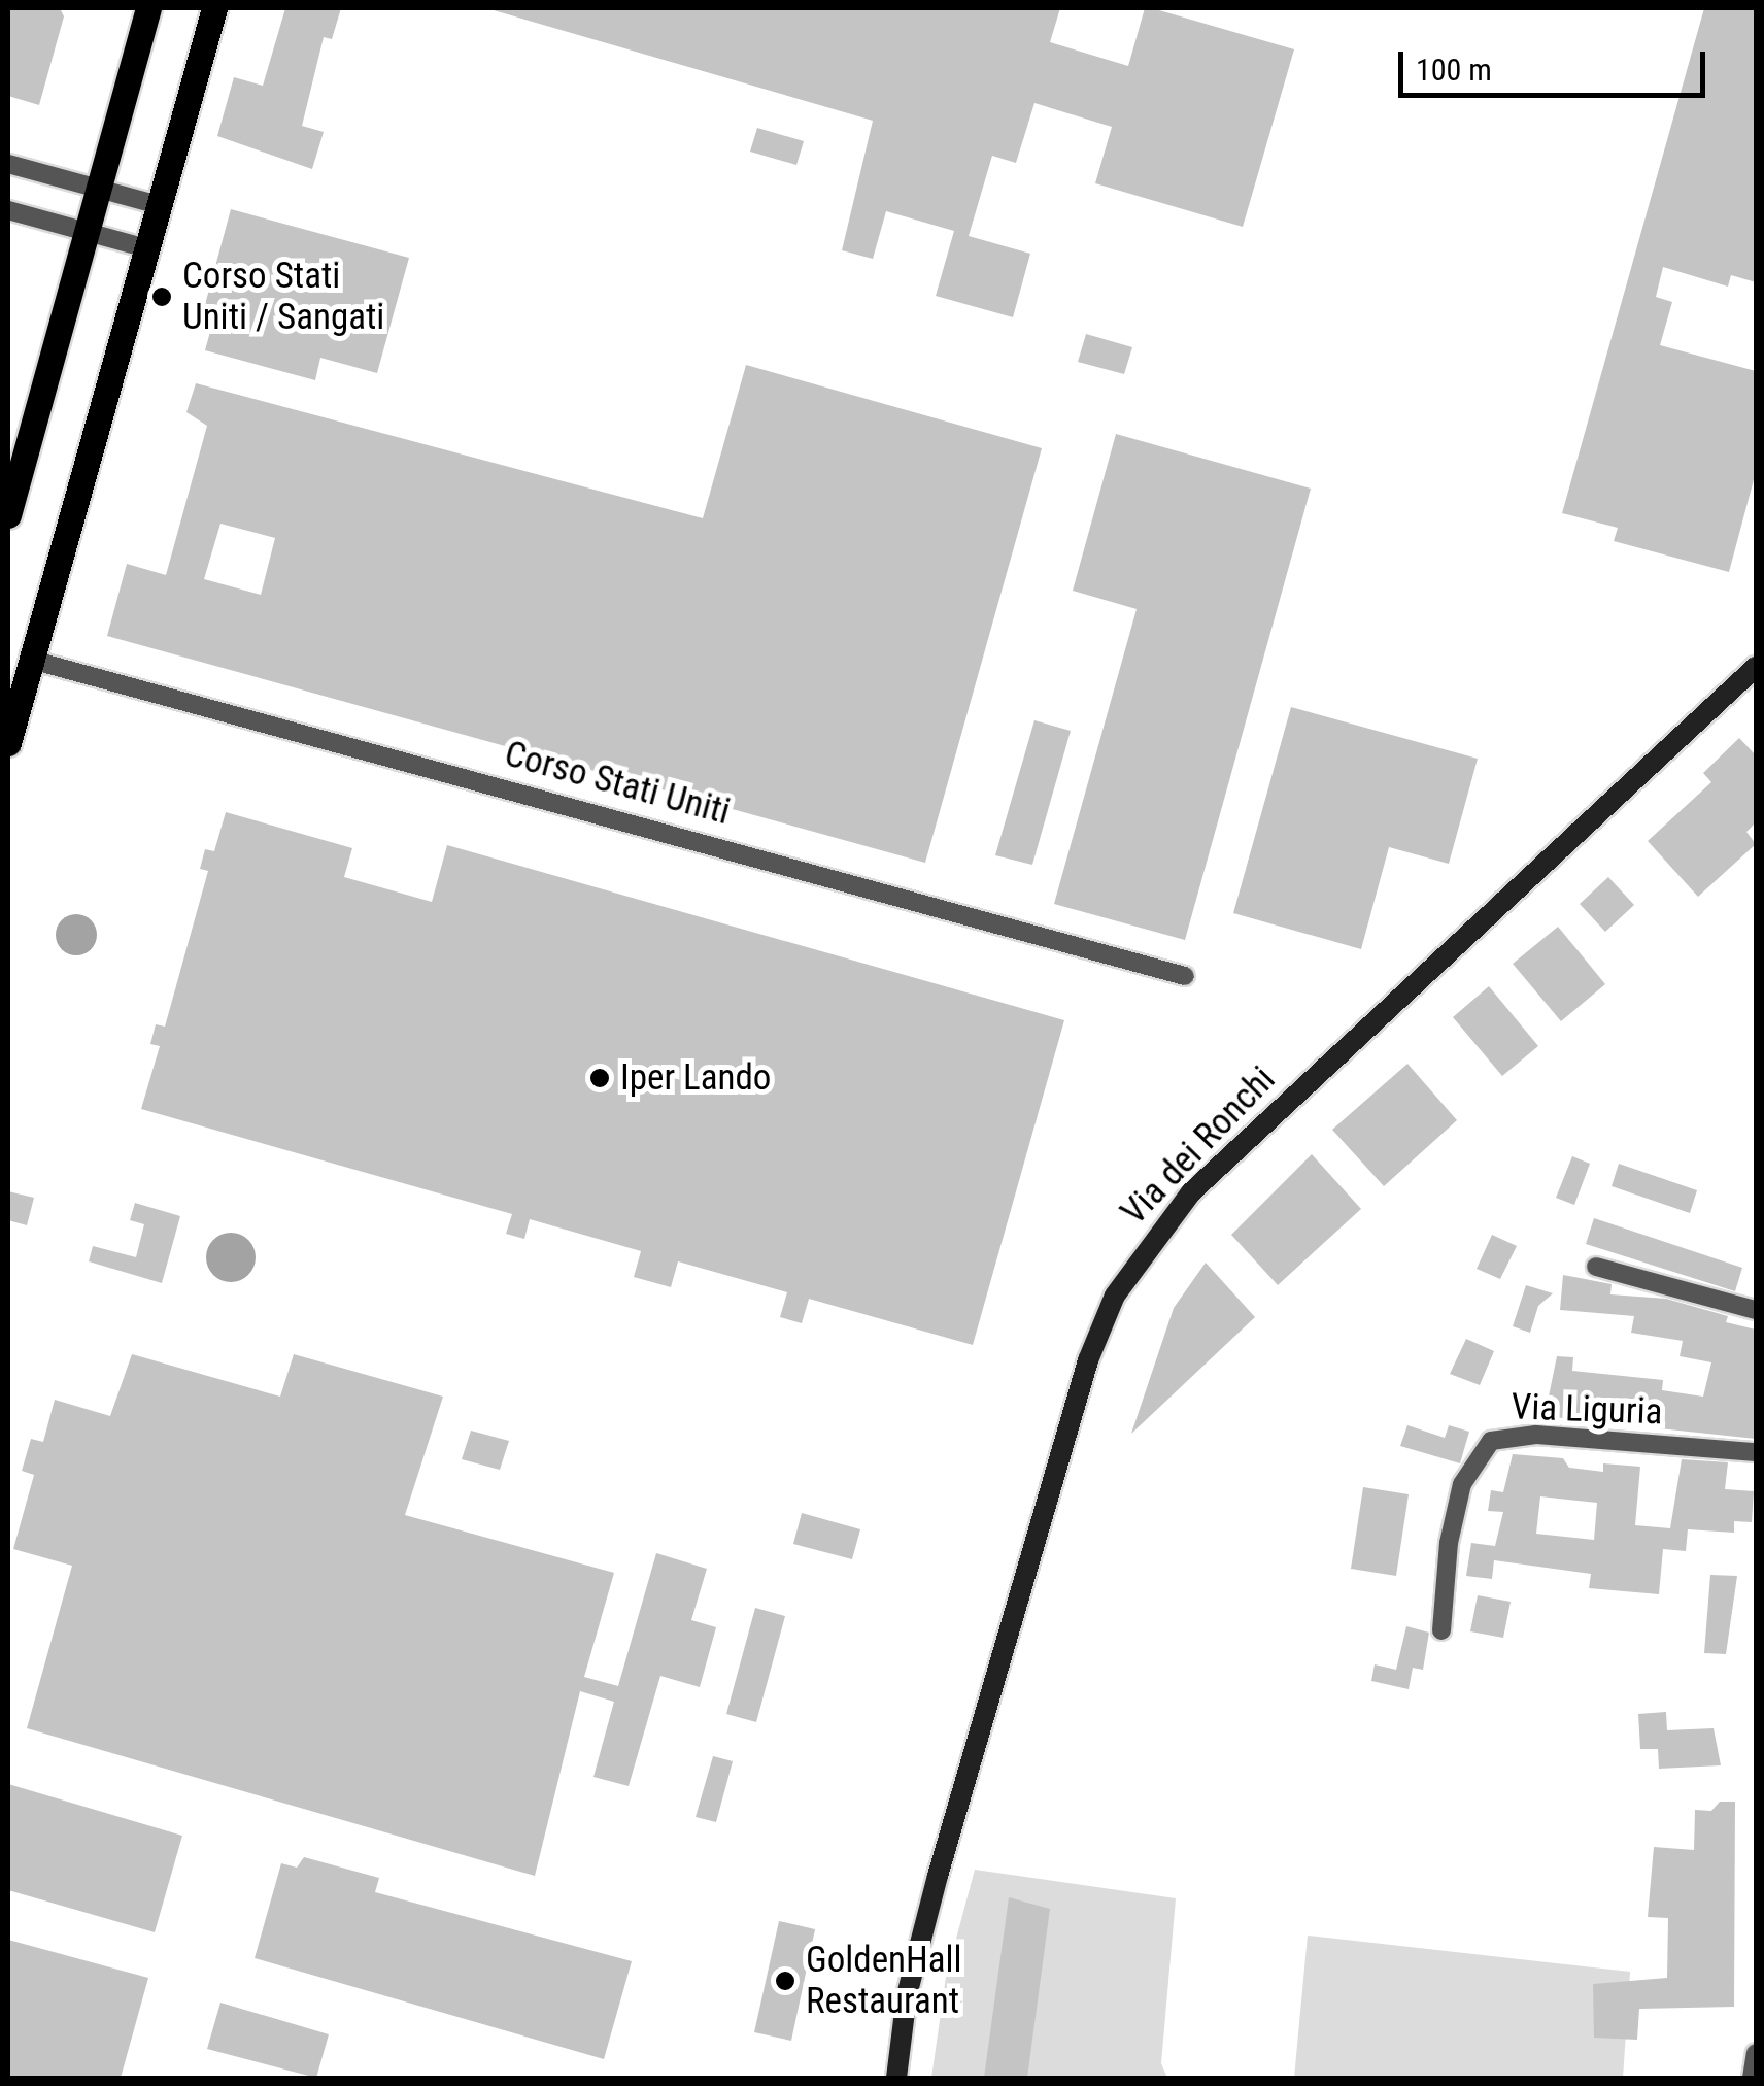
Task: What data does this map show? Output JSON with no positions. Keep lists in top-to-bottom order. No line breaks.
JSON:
{"streets":{"street":["Corso Stati Uniti","Via dei Ronchi","Via Liguria"]},"places":["Corso Stati Uniti / Sangati","Iper Lando","GoldenHall Restaurant"],"scale_bar":"100 m"}
